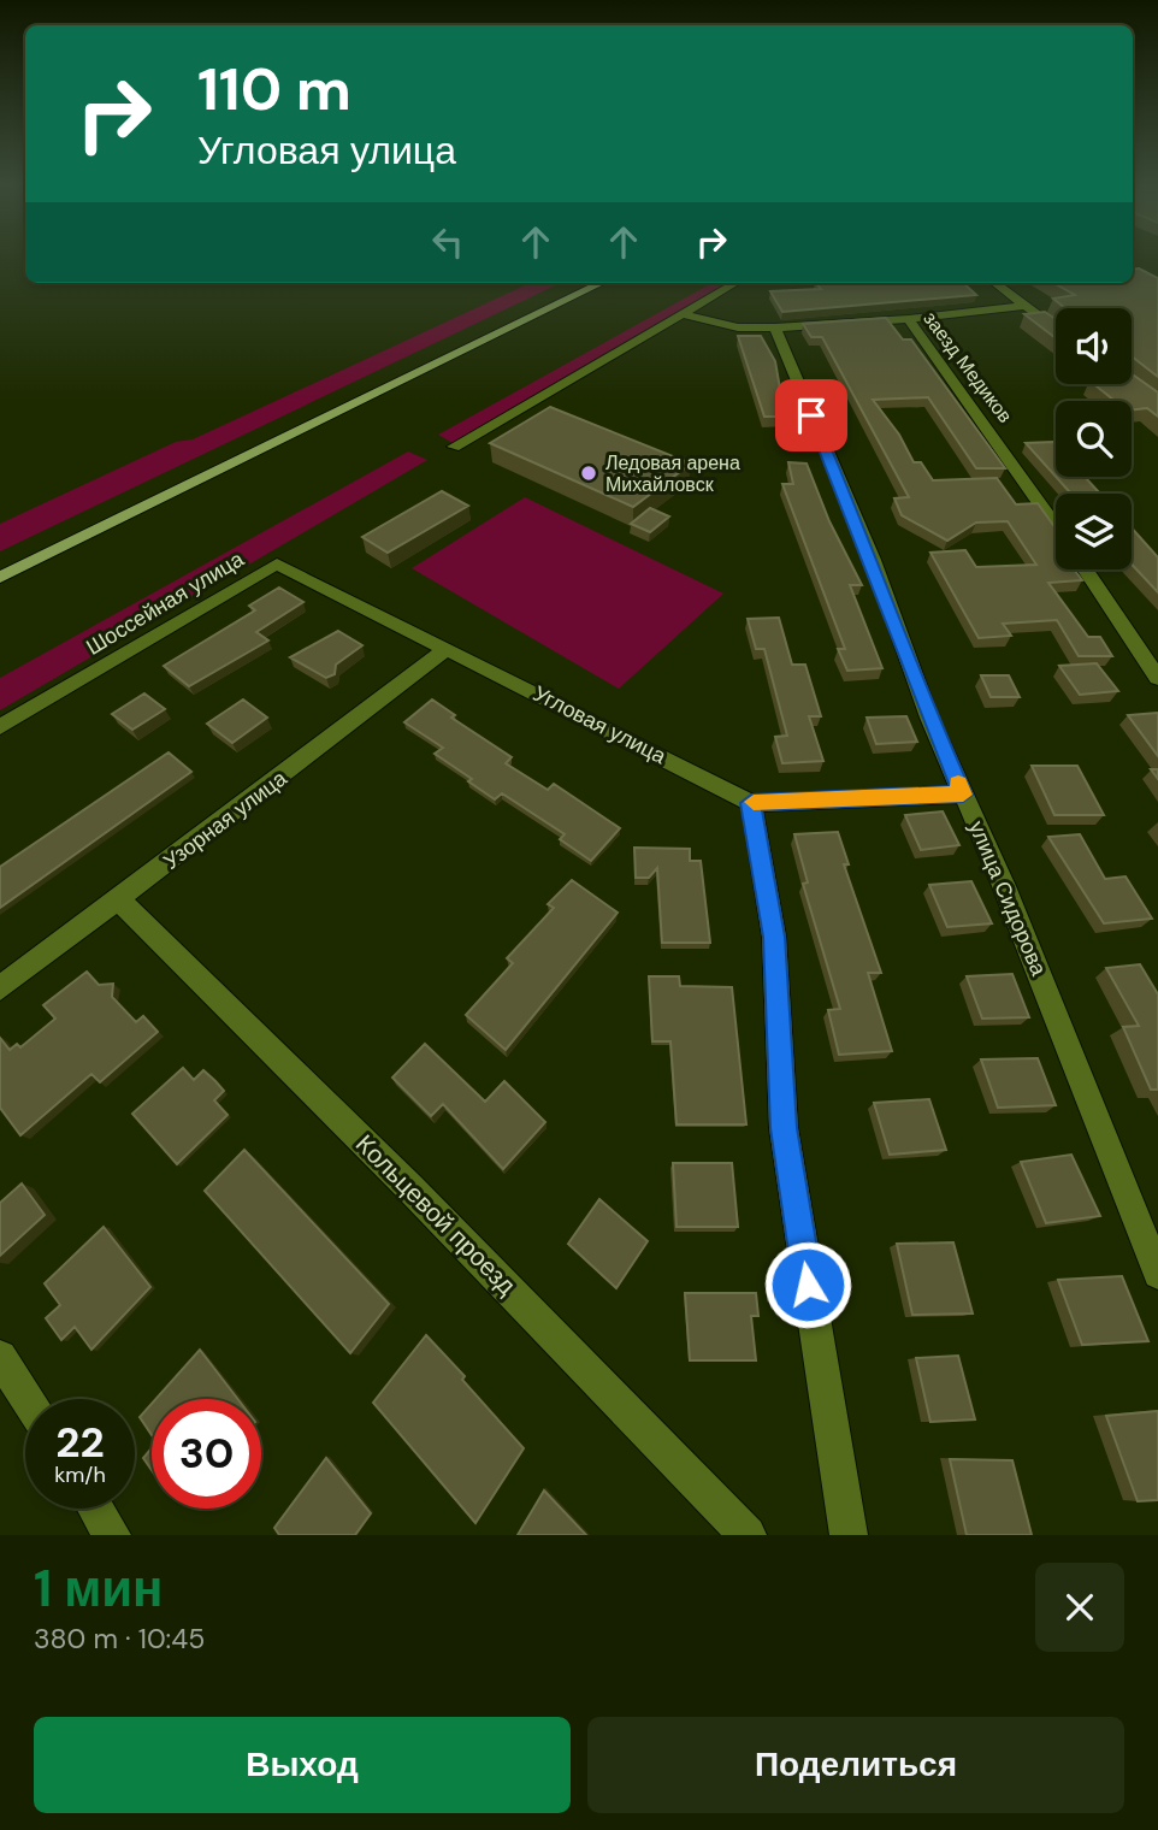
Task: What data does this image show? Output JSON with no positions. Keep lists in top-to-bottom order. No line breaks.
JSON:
{"streets":{"street":["заезд Медиков","Шоссейная улица","Угловая улица","Узорная улица","улица Сидорова","Кольцевой проезд"]},"crossings":[["заезд Медиков","улица Сидорова"],["Шоссейная улица","Угловая улица"],["Шоссейная улица","Узорная улица"],["Угловая улица","Узорная улица"],["Угловая улица","улица Сидорова"],["Узорная улица","Кольцевой проезд"]],"places":["Ледовая арена Михайловск"],"page":{"turn":["110 m","Угловая улица"],"speed":"22 km/h","limit":"30","heading":["1 мин","380 m · 10:45"],"buttons":["Выход","Поделиться"]}}
